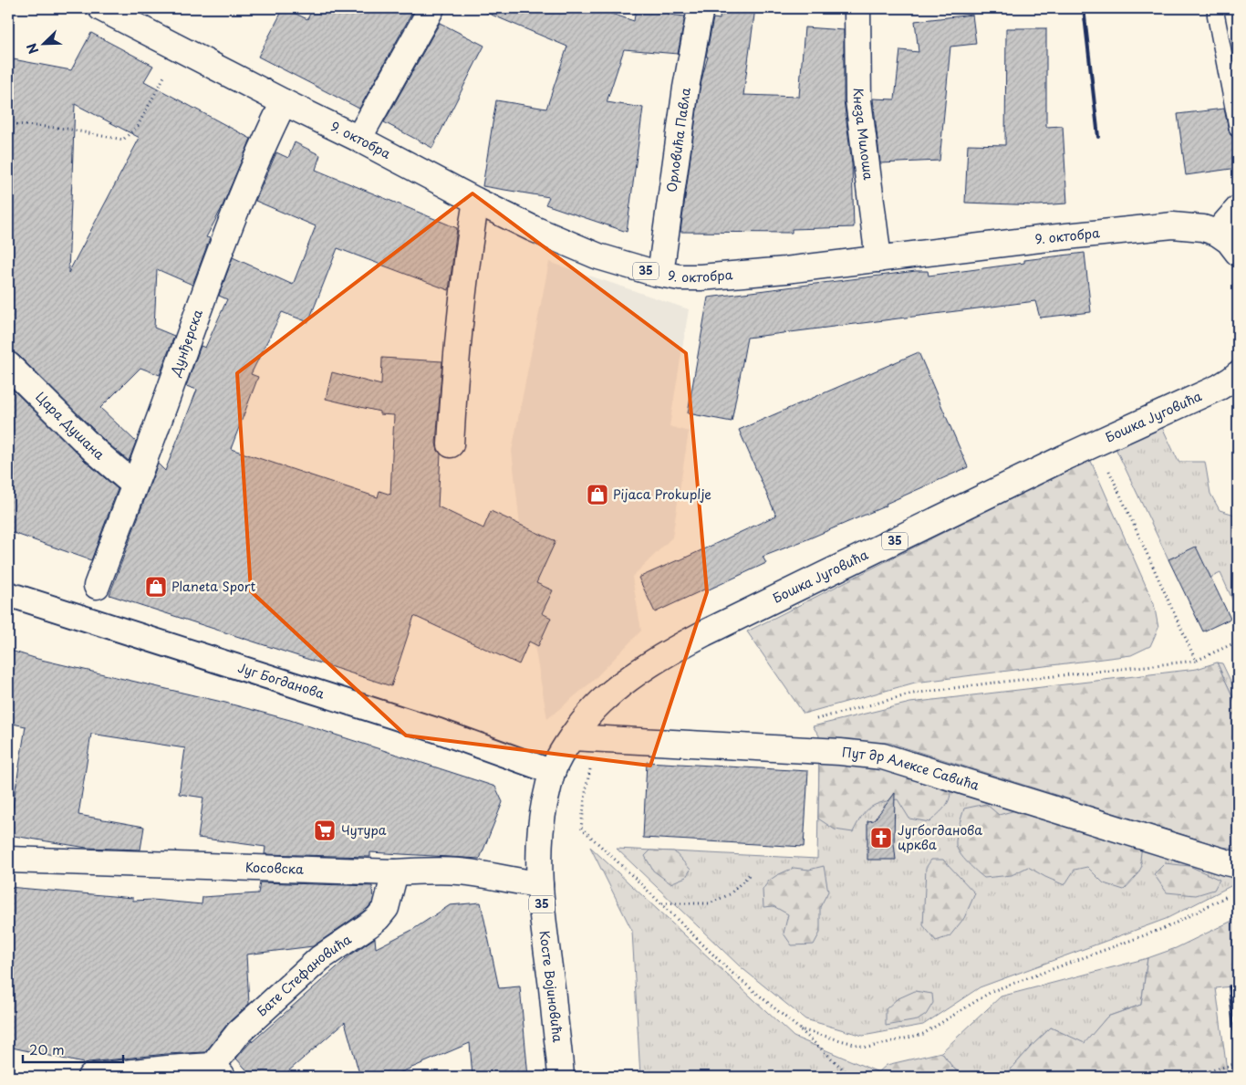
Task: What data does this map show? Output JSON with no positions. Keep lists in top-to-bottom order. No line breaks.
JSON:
{"streets":{"street":["Кнеза Милоша","9. октобра","Орловића Павла","35","Дунђерска","Бошка Југовића","Цара Душана","Југ Богданова","Пут др Алексе Савића","Косовска","Бате Стефановића","Косте Војиновића"]},"crossings":[["Кнеза Милоша","9. октобра"],["9. октобра","Орловића Павла"],["9. октобра","Дунђерска"],["Дунђерска","Цара Душана"],["Бошка Југовића","Пут др Алексе Савића"],["Бошка Југовића","Косте Војиновића"],["Југ Богданова","Косте Војиновића"],["Пут др Алексе Савића","Косте Војиновића"],["Косовска","Бате Стефановића"],["Косовска","Косте Војиновића"]],"places":{"shop":["Pijaca Prokuplje","Planeta Sport"],"supermarket":["Чутура"],"church":["Југбогданова црква"]},"scale_bar":"20 m","north":"bottom left"}
